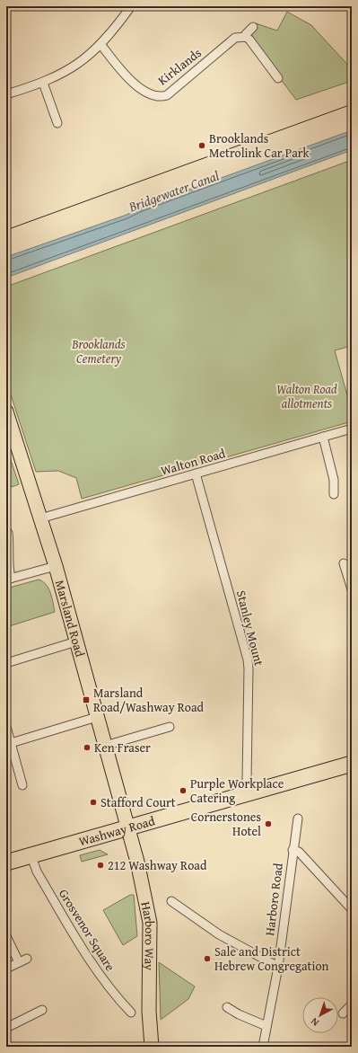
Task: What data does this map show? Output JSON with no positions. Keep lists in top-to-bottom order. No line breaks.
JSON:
{"streets":{"highway":["Washway Road"],"main road":["Marsland Road","Harboro Way"],"street":["Kirklands","Walton Road","Stanley Mount","Harboro Road","Grosvenor Square"]},"crossings":[["Walton Road","Marsland Road"],["Walton Road","Stanley Mount"],["Marsland Road","Washway Road"],["Marsland Road","Harboro Way"],["Stanley Mount","Washway Road"],["Washway Road","Grosvenor Square"],["Washway Road","Harboro Way"]],"water":["Bridgewater Canal"],"parks":["Brooklands Cemetery","Walton Road allotments"],"places":{"other":["Brooklands Metrolink Car Park","Ken Fraser","Purple Workplace Catering","Stafford Court","Cornerstones Hotel","212 Washway Road","Sale and District Hebrew Congregation"],"transit":["Marsland Road/Washway Road"]},"north":"bottom left"}
